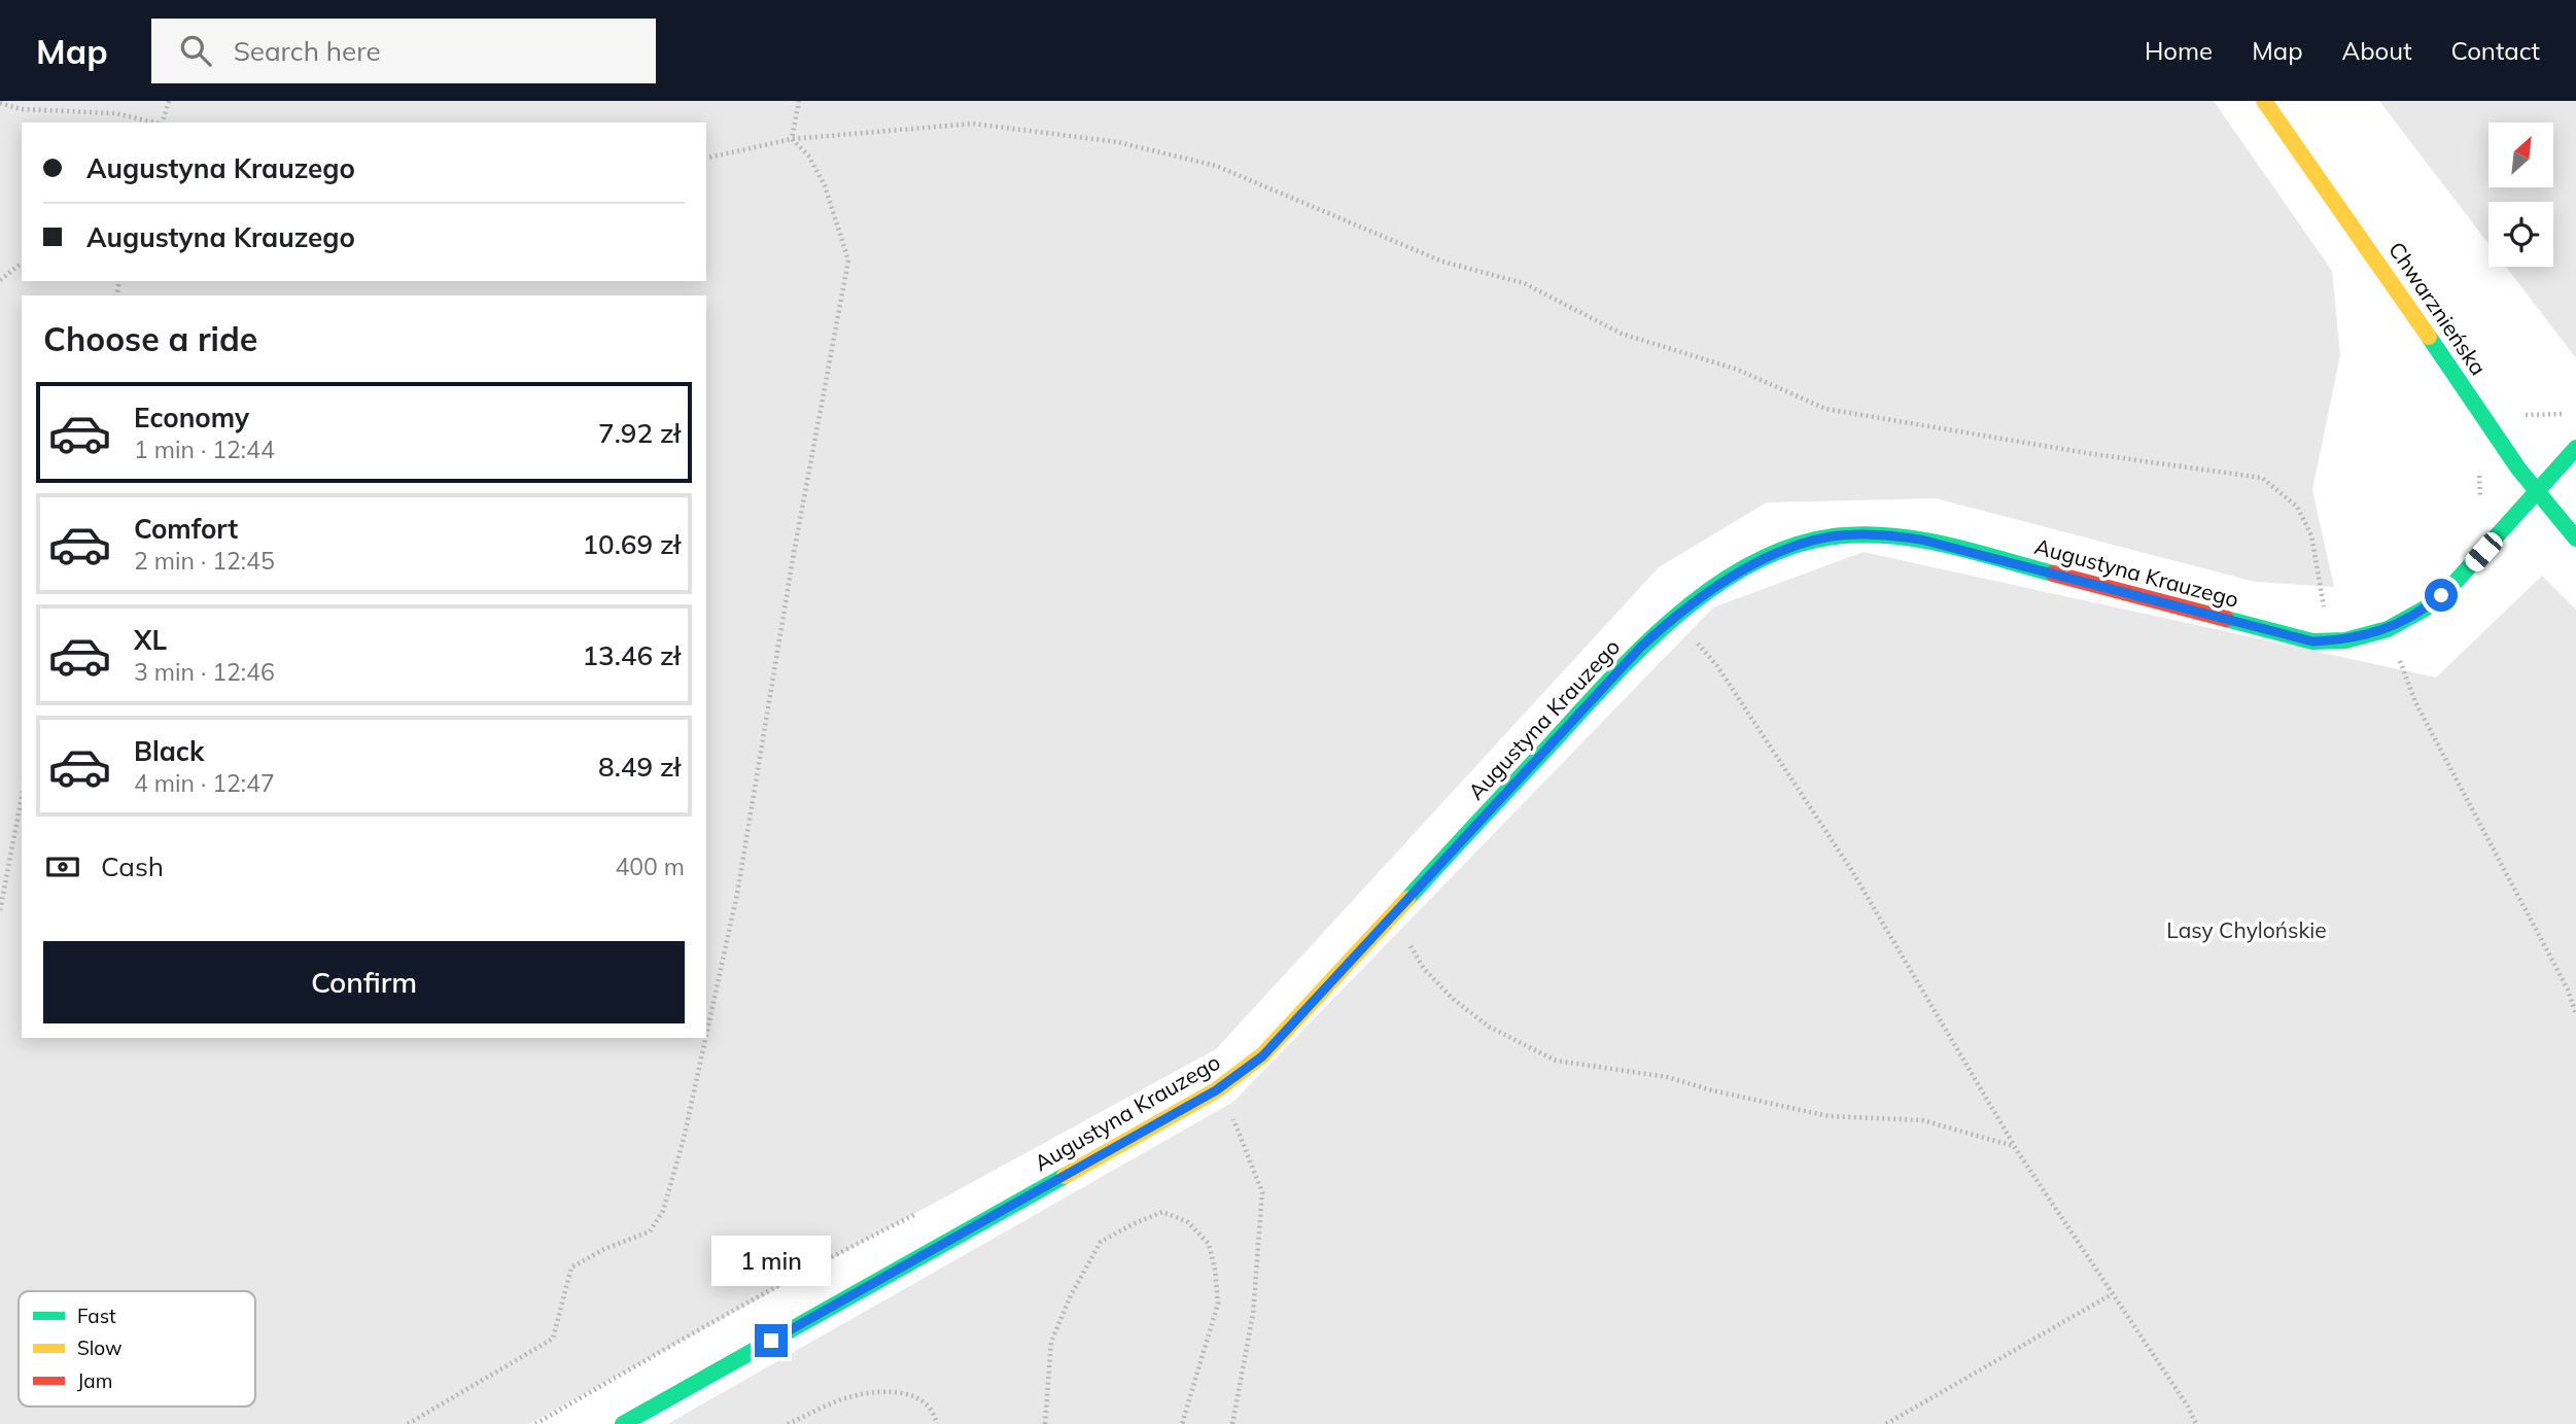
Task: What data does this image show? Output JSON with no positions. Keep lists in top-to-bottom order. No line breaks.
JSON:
{"streets":{"street":["Chwarznieńska","Augustyna Krauzego"]},"crossings":[["Chwarznieńska","Augustyna Krauzego"]],"parks":["Lasy Chylońskie"],"legend":["Fast","Slow","Jam"],"north":"top right","page":{"header":"Map","search":"Search here","nav":["Home","Map","About","Contact"],"banner":["Augustyna Krauzego","Augustyna Krauzego"],"heading":"Choose a ride","list":[{"name":"Economy","note":"1 min · 12:44","value":"7.92 zł"},{"name":"Comfort","note":"2 min · 12:45","value":"10.69 zł"},{"name":"XL","note":"3 min · 12:46","value":"13.46 zł"},{"name":"Black","note":"4 min · 12:47","value":"8.49 zł"}],"pay":["Cash","400 m"],"buttons":"Confirm","bubble":"1 min"}}
